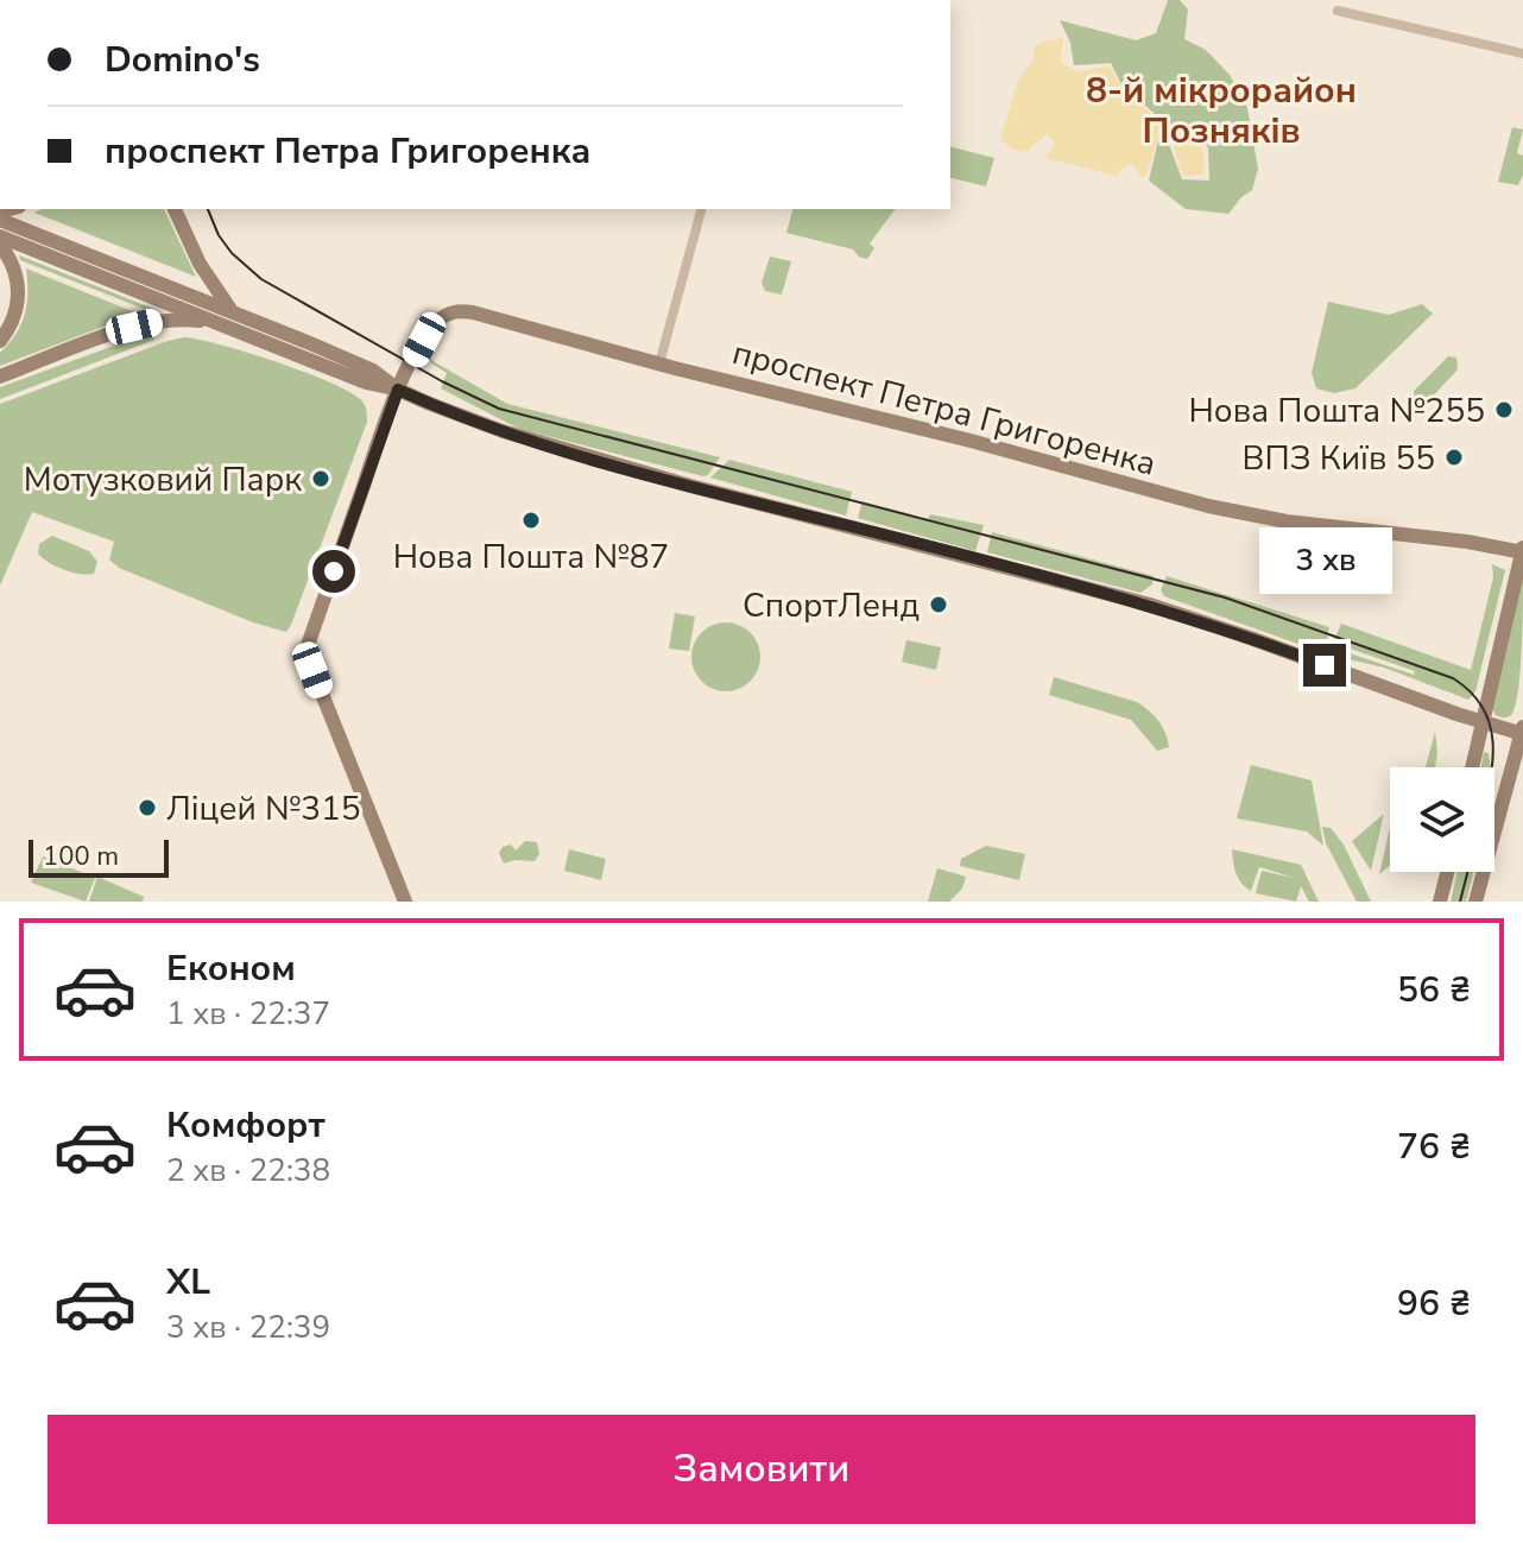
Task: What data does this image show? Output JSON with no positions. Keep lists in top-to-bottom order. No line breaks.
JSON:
{"streets":{"main road":["проспект Петра Григоренка"]},"districts":["8-й мікрорайон Позняків"],"places":["Нова Пошта №255","ВПЗ Київ 55","Мотузковий Парк","Нова Пошта №87","СпортЛенд","Ліцей №315"],"scale_bar":"100 m","page":{"banner":["Domino's","проспект Петра Григоренка"],"bubble":"3 хв","scale":"100 m","list":[{"name":"Економ","note":"1 хв · 22:37","value":"56 ₴"},{"name":"Комфорт","note":"2 хв · 22:38","value":"76 ₴"},{"name":"XL","note":"3 хв · 22:39","value":"96 ₴"}],"buttons":"Замовити"}}
